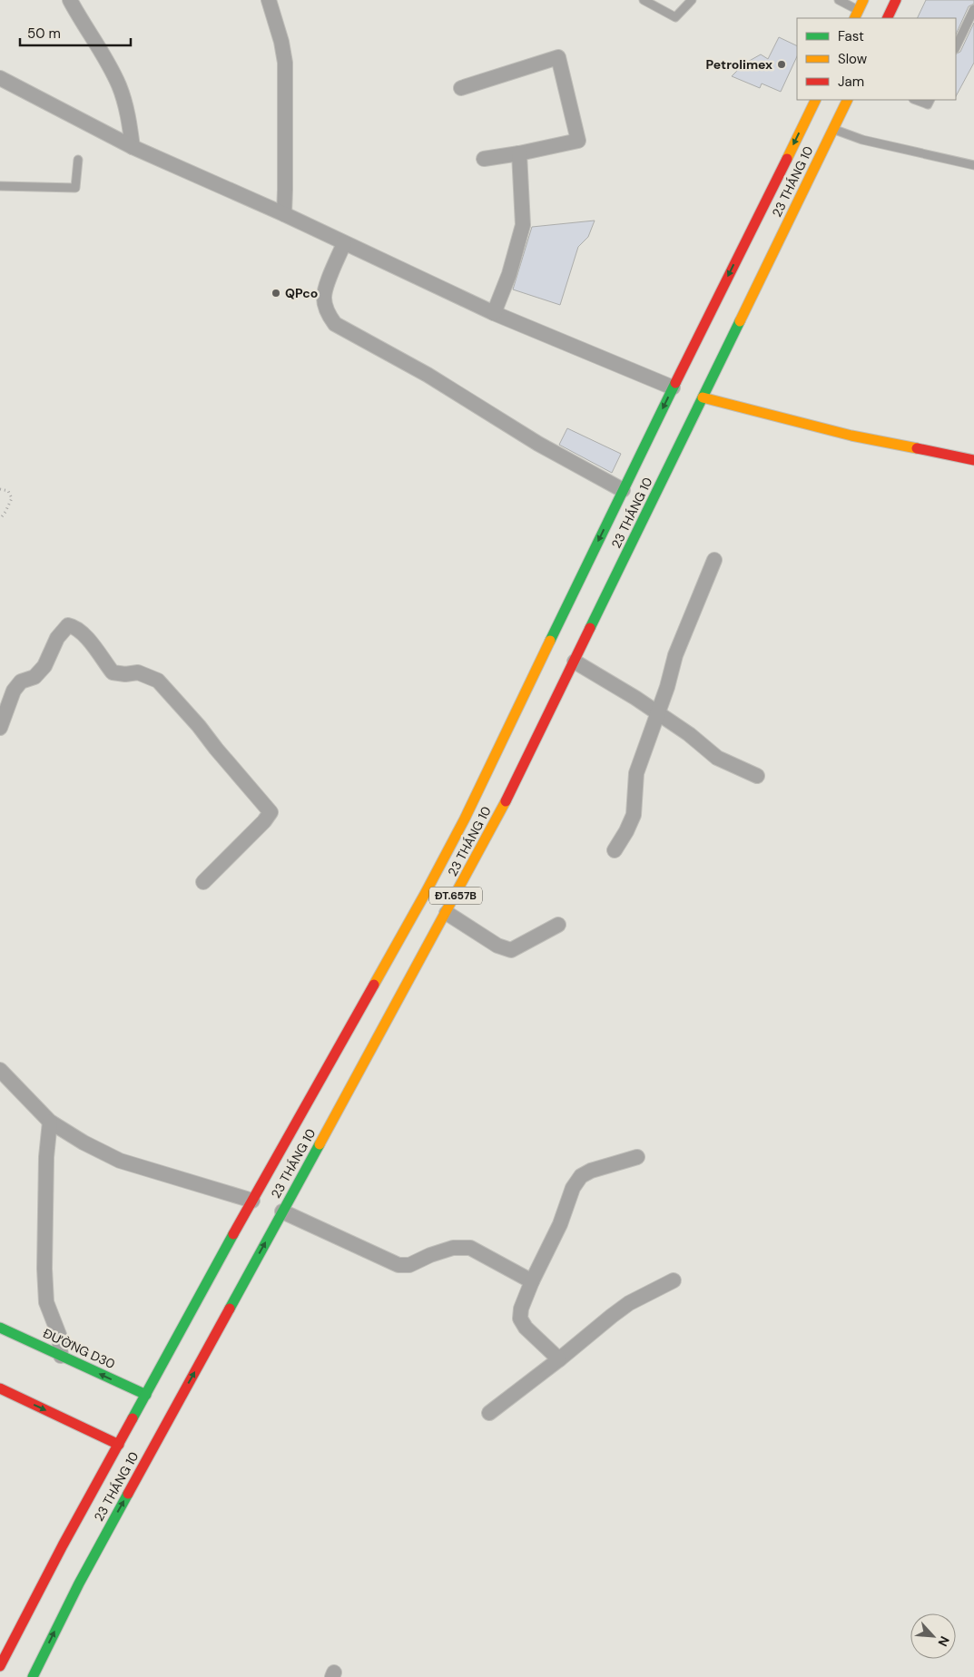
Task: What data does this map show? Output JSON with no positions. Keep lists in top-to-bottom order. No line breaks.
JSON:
{"streets":{"main road":["23 THÁNG 10","ĐT.657B","ĐƯỜNG D30"]},"crossings":[["23 THÁNG 10","ĐƯỜNG D30"]],"places":["Petrolimex","QPco"],"legend":["Fast","Slow","Jam"],"scale_bar":"50 m","north":"bottom right"}
